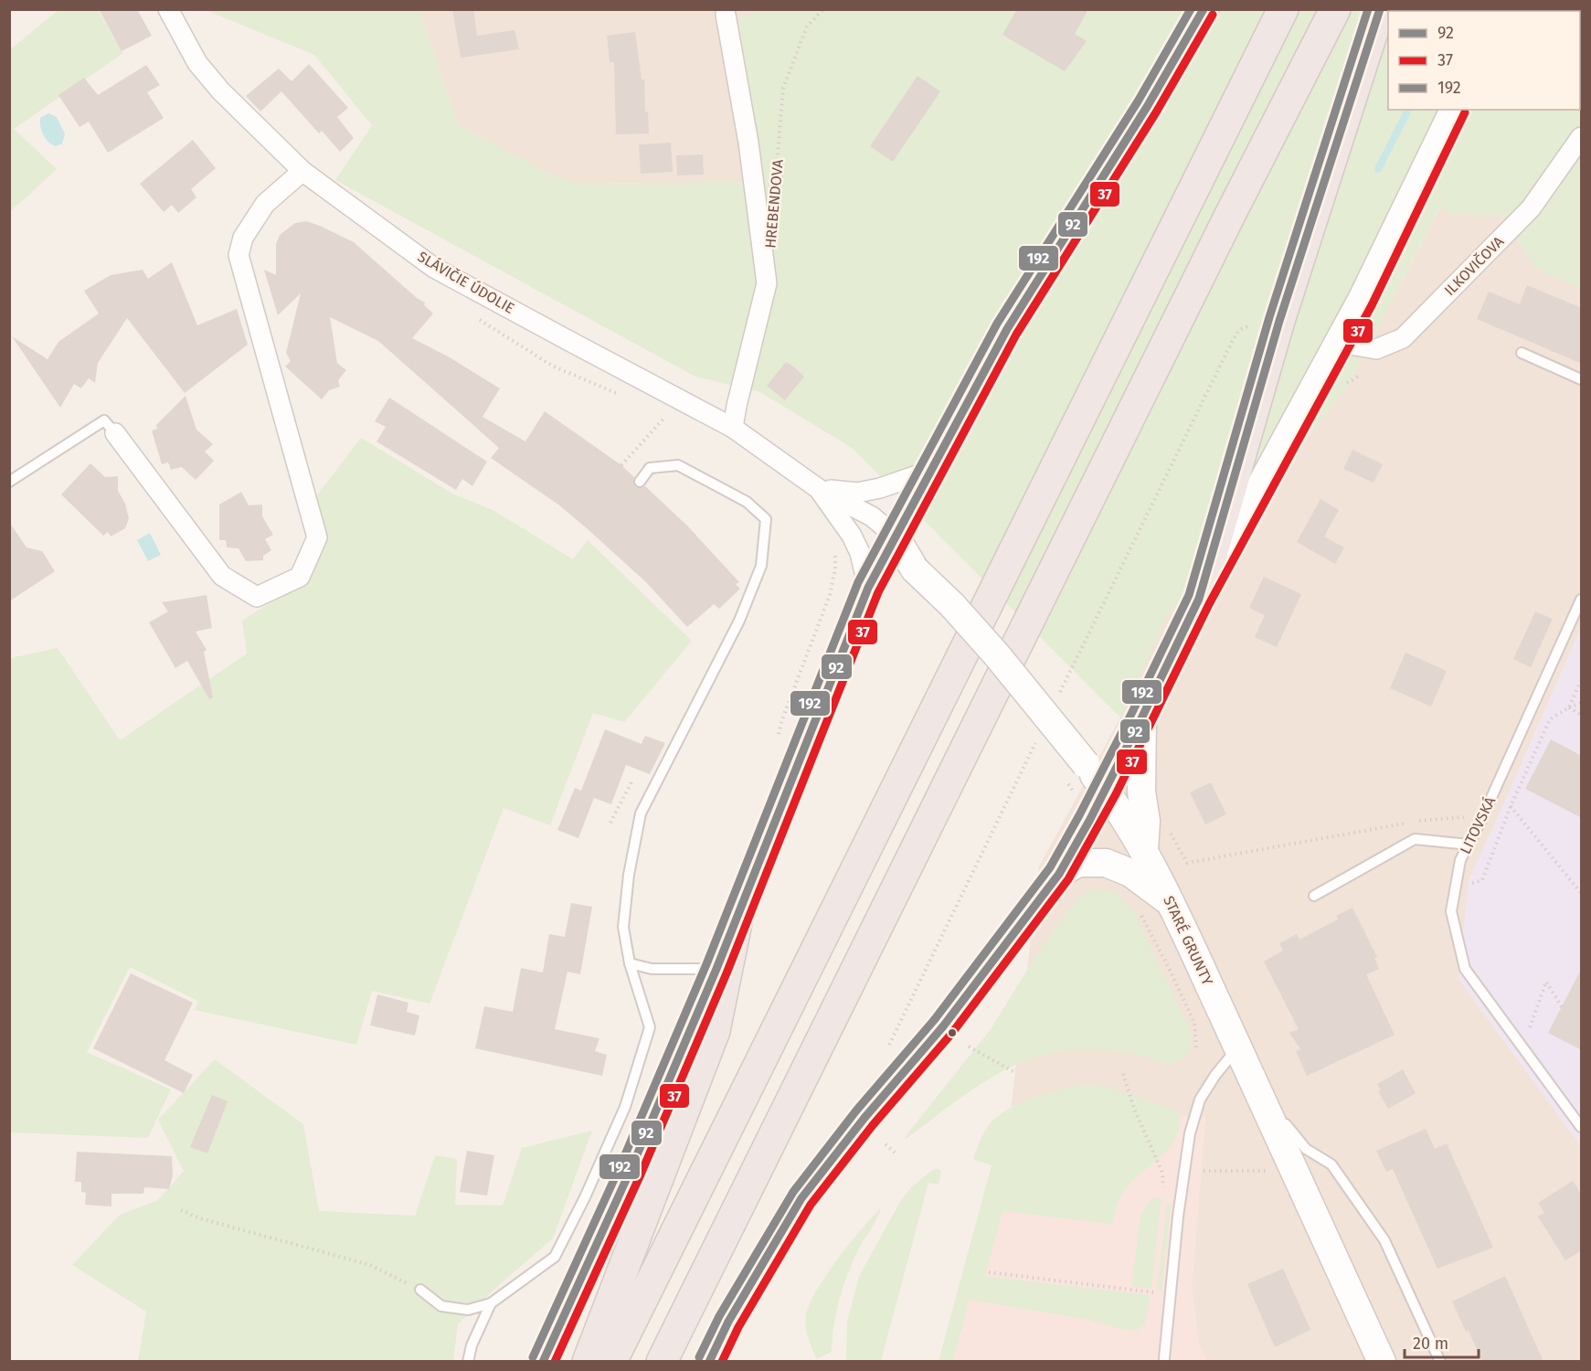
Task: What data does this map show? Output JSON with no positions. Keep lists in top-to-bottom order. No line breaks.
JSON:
{"streets":{"street":["ILKOVIČOVA","SLÁVIČIE ÚDOLIE","STARÉ GRUNTY"],"lane":["LITOVSKÁ"],"path":["HREBENDOVA"]},"crossings":[["SLÁVIČIE ÚDOLIE","STARÉ GRUNTY"]],"lines":["transit line 92","transit line 192","transit line 37"],"legend":["92","37","192"],"scale_bar":"20 m"}
